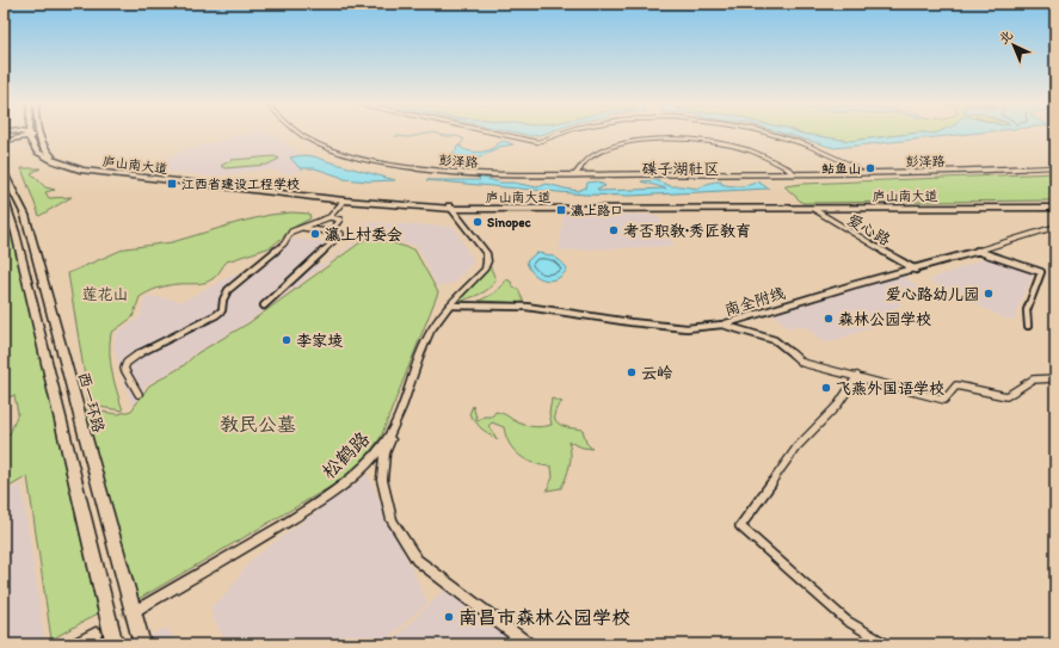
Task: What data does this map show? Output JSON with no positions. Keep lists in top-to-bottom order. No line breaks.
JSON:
{"streets":{"highway":["庐山南大道","西一环路"],"main road":["松鹤路"],"street":["彭泽路","爱心路","南全附线"]},"crossings":[["庐山南大道","爱心路"],["庐山南大道","松鹤路"],["爱心路","南全附线"],["南全附线","松鹤路"]],"districts":["碟子湖社区"],"parks":["莲花山","教民公墓"],"places":{"other":["鲇鱼山","Sinopec","考否职教·秀匠教育","瀛上村委会","爱心路幼儿园","森林公园学校","李家堎","云岭","飞燕外国语学校","南昌市森林公园学校"],"transit":["江西省建设工程学校","瀛上路口"]},"north":"top left"}
